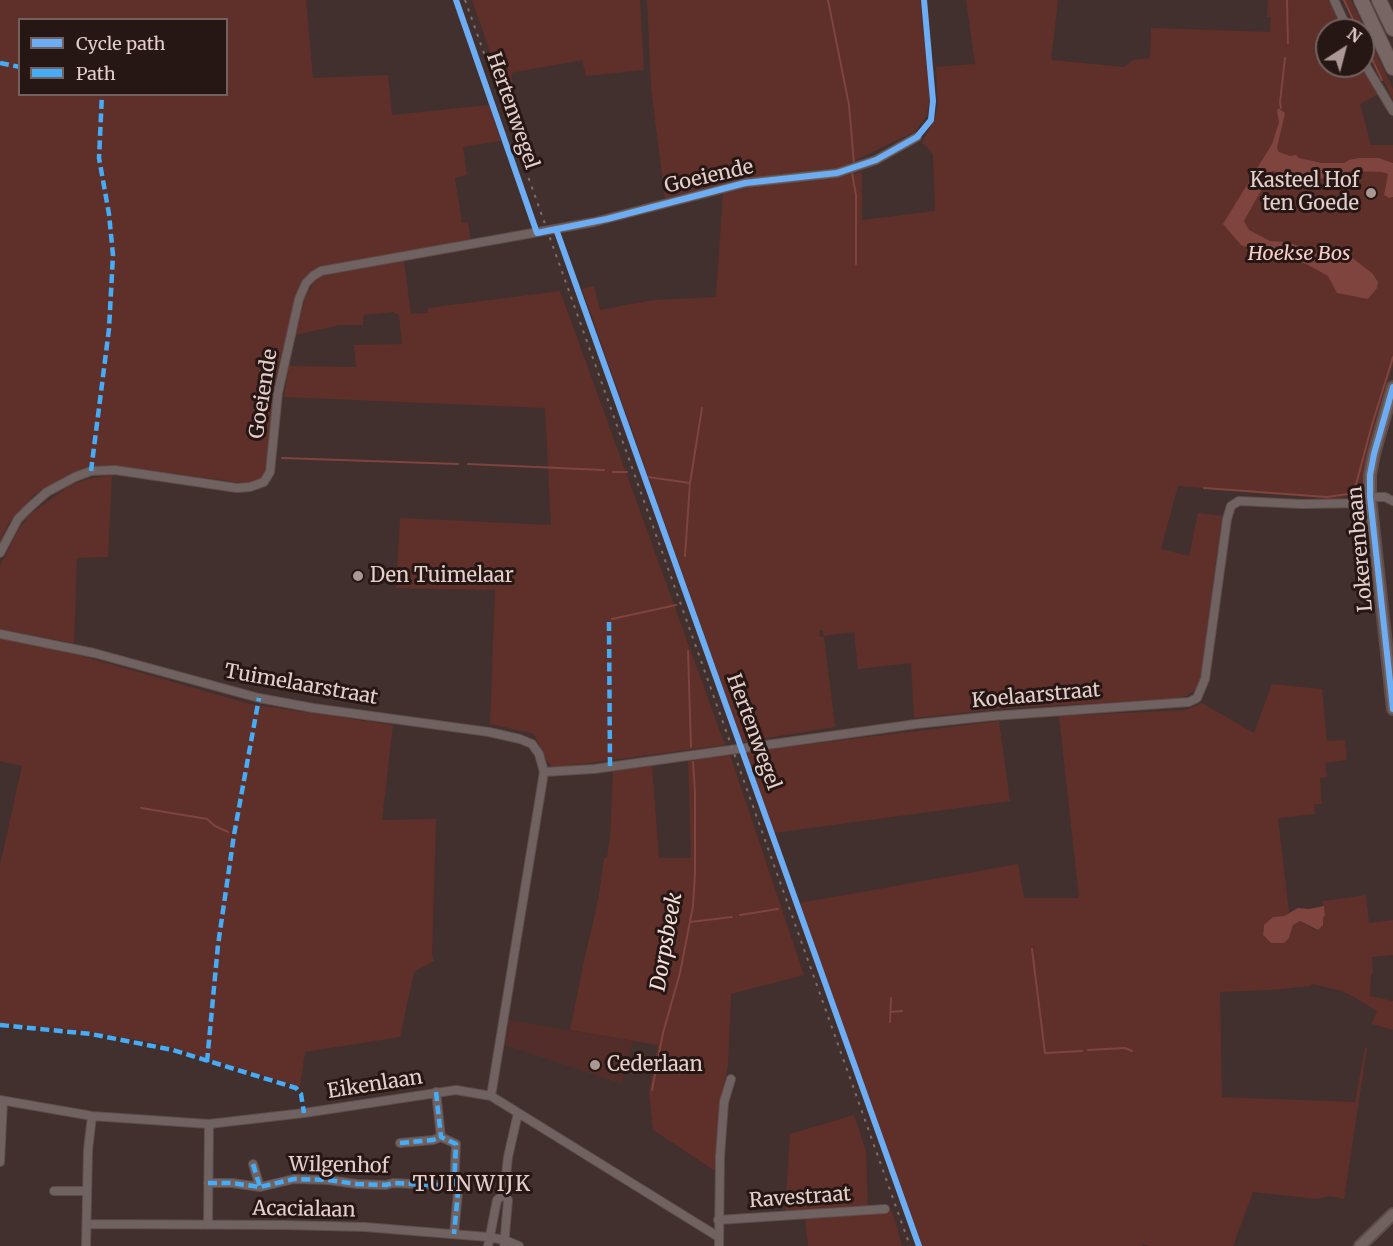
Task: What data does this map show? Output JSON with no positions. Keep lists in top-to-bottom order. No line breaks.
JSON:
{"streets":{"street":["Goeiende","Lokerenbaan","Tuimelaarstraat","Koelaarstraat","Eikenlaan","Wilgenhof","Ravestraat","Acacialaan"],"cycle path":["Hertenwegel"]},"crossings":[["Lokerenbaan","Koelaarstraat"],["Tuimelaarstraat","Koelaarstraat"]],"districts":["TUINWIJK"],"water":["Dorpsbeek"],"parks":["Hoekse Bos"],"places":["Kasteel Hof ten Goede","Den Tuimelaar","Cederlaan"],"legend":["Cycle path","Path"],"north":"top right"}
